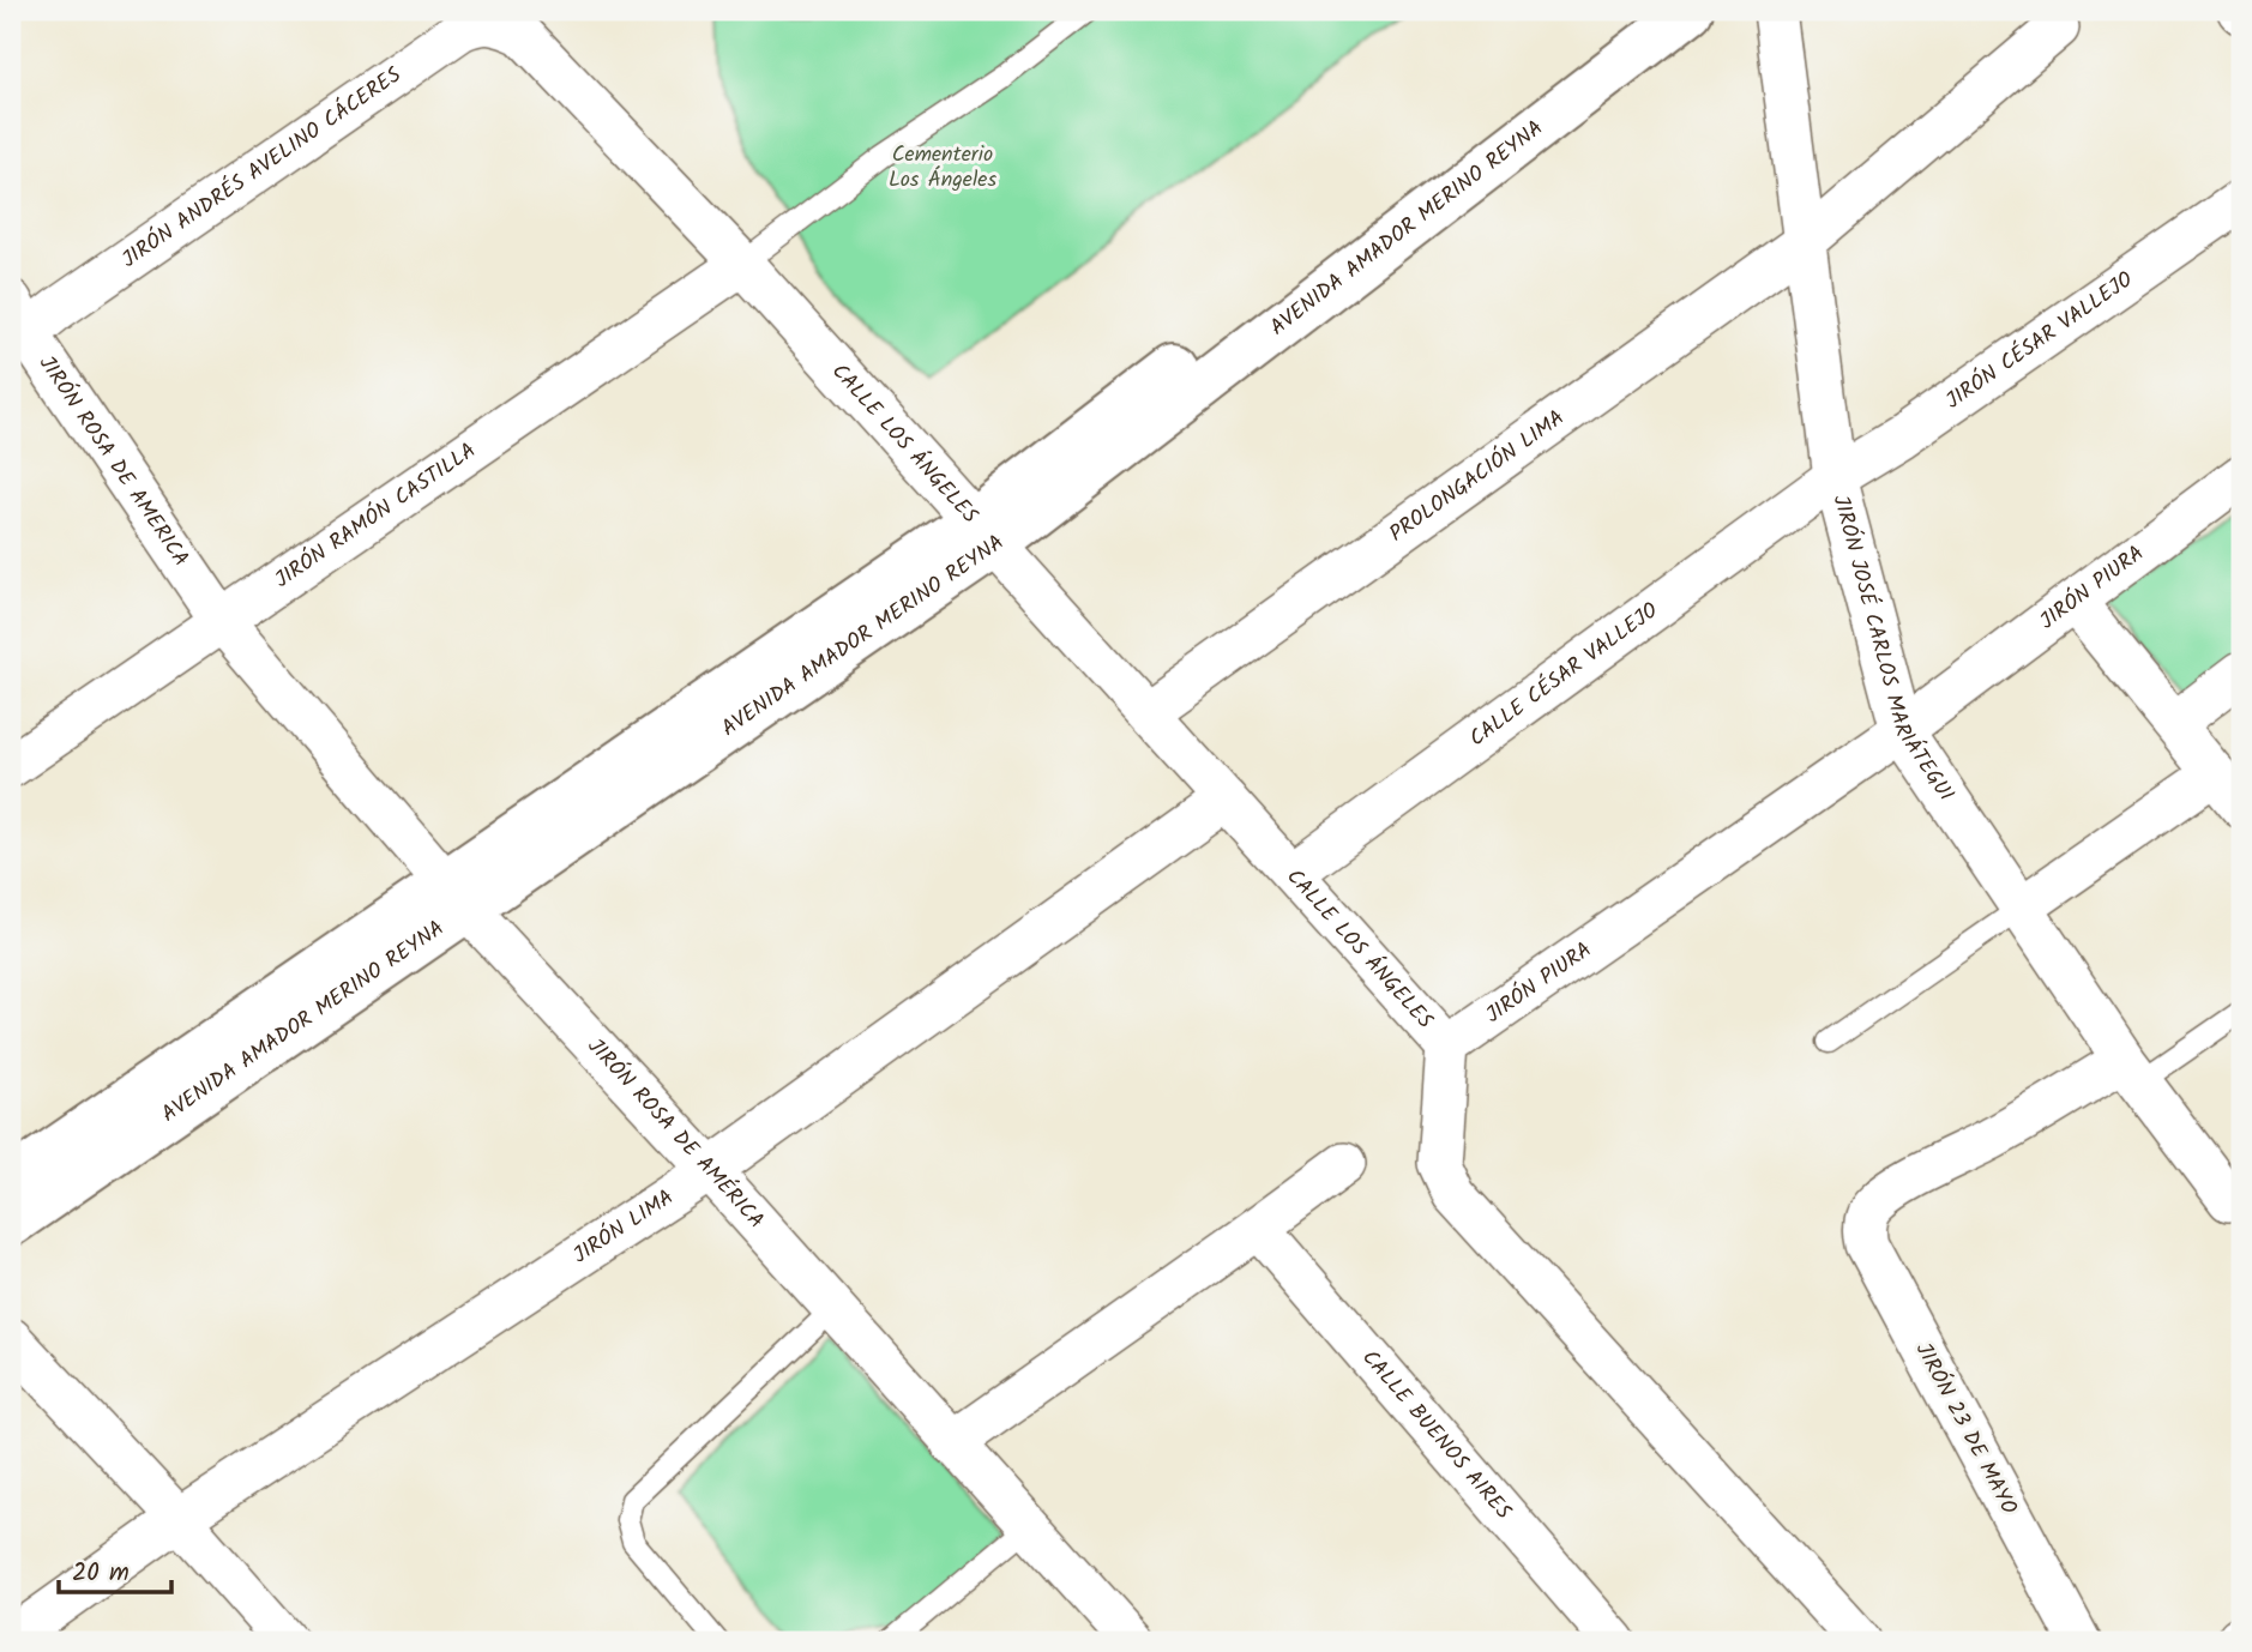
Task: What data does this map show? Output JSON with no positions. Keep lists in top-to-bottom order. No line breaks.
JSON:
{"streets":{"street":["JIRÓN ANDRÉS AVELINO CÁCERES","AVENIDA AMADOR MERINO REYNA","JIRÓN CÉSAR VALLEJO","CALLE LOS ÁNGELES","JIRÓN ROSA DE AMERICA","PROLONGACIÓN LIMA","JIRÓN RAMÓN CASTILLA","JIRÓN PIURA","JIRÓN JOSÉ CARLOS MARIÁTEGUI","CALLE CÉSAR VALLEJO","JIRÓN ROSA DE AMÉRICA","JIRÓN LIMA","JIRÓN 23 DE MAYO","CALLE BUENOS AIRES"]},"crossings":[["JIRÓN ANDRÉS AVELINO CÁCERES","CALLE LOS ÁNGELES"],["JIRÓN ANDRÉS AVELINO CÁCERES","JIRÓN ROSA DE AMERICA"],["AVENIDA AMADOR MERINO REYNA","CALLE LOS ÁNGELES"],["AVENIDA AMADOR MERINO REYNA","JIRÓN ROSA DE AMÉRICA"],["JIRÓN CÉSAR VALLEJO","JIRÓN JOSÉ CARLOS MARIÁTEGUI"],["JIRÓN CÉSAR VALLEJO","CALLE CÉSAR VALLEJO"],["CALLE LOS ÁNGELES","PROLONGACIÓN LIMA"],["CALLE LOS ÁNGELES","JIRÓN RAMÓN CASTILLA"],["CALLE LOS ÁNGELES","JIRÓN PIURA"],["CALLE LOS ÁNGELES","CALLE CÉSAR VALLEJO"],["CALLE LOS ÁNGELES","JIRÓN LIMA"],["JIRÓN ROSA DE AMERICA","JIRÓN RAMÓN CASTILLA"],["JIRÓN ROSA DE AMERICA","JIRÓN ROSA DE AMÉRICA"],["PROLONGACIÓN LIMA","JIRÓN JOSÉ CARLOS MARIÁTEGUI"],["JIRÓN RAMÓN CASTILLA","JIRÓN ROSA DE AMÉRICA"],["JIRÓN PIURA","JIRÓN JOSÉ CARLOS MARIÁTEGUI"],["JIRÓN JOSÉ CARLOS MARIÁTEGUI","CALLE CÉSAR VALLEJO"],["JIRÓN JOSÉ CARLOS MARIÁTEGUI","JIRÓN 23 DE MAYO"],["JIRÓN ROSA DE AMÉRICA","JIRÓN LIMA"]],"parks":["Cementerio Los Ángeles"],"scale_bar":"20 m"}
